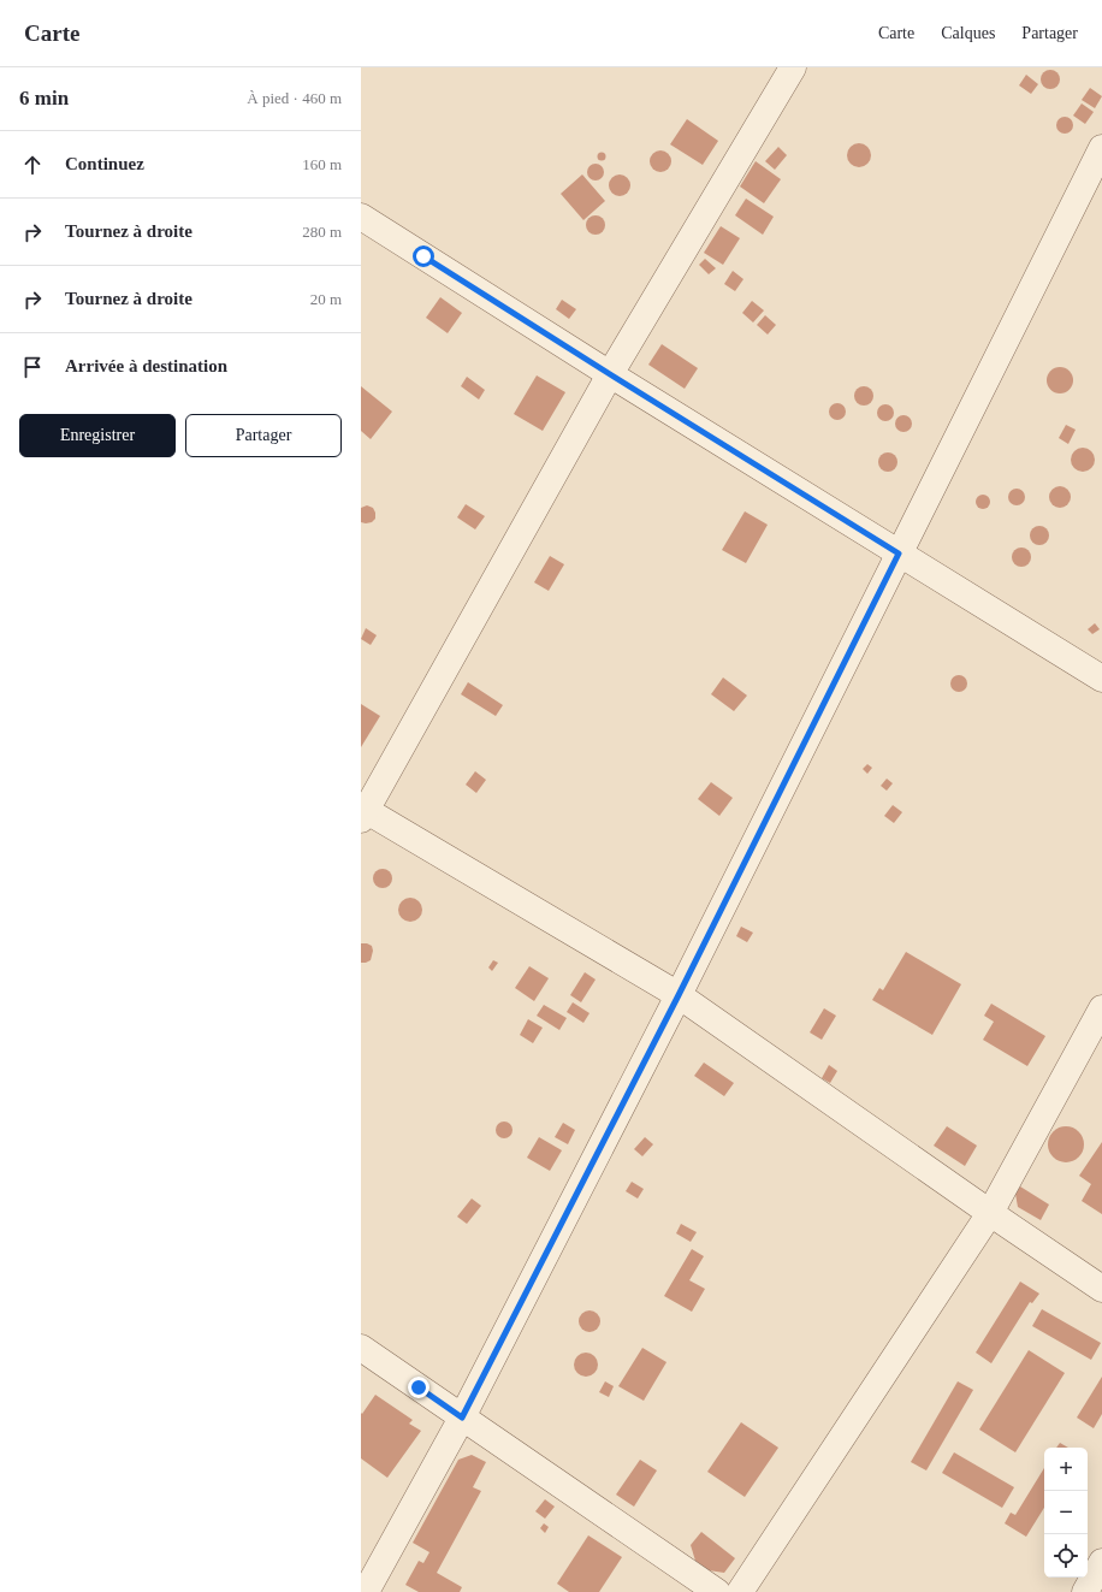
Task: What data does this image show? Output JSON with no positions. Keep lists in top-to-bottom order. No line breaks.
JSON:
{"page":{"header":"Carte","nav":["Carte","Calques","Partager"],"heading":["6 min","À pied · 460 m"],"list":[["Continuez","160 m"],["Tournez à droite","280 m"],["Tournez à droite","20 m"],"Arrivée à destination"],"buttons":["Enregistrer","Partager"],"map_buttons":["+","−"]}}
